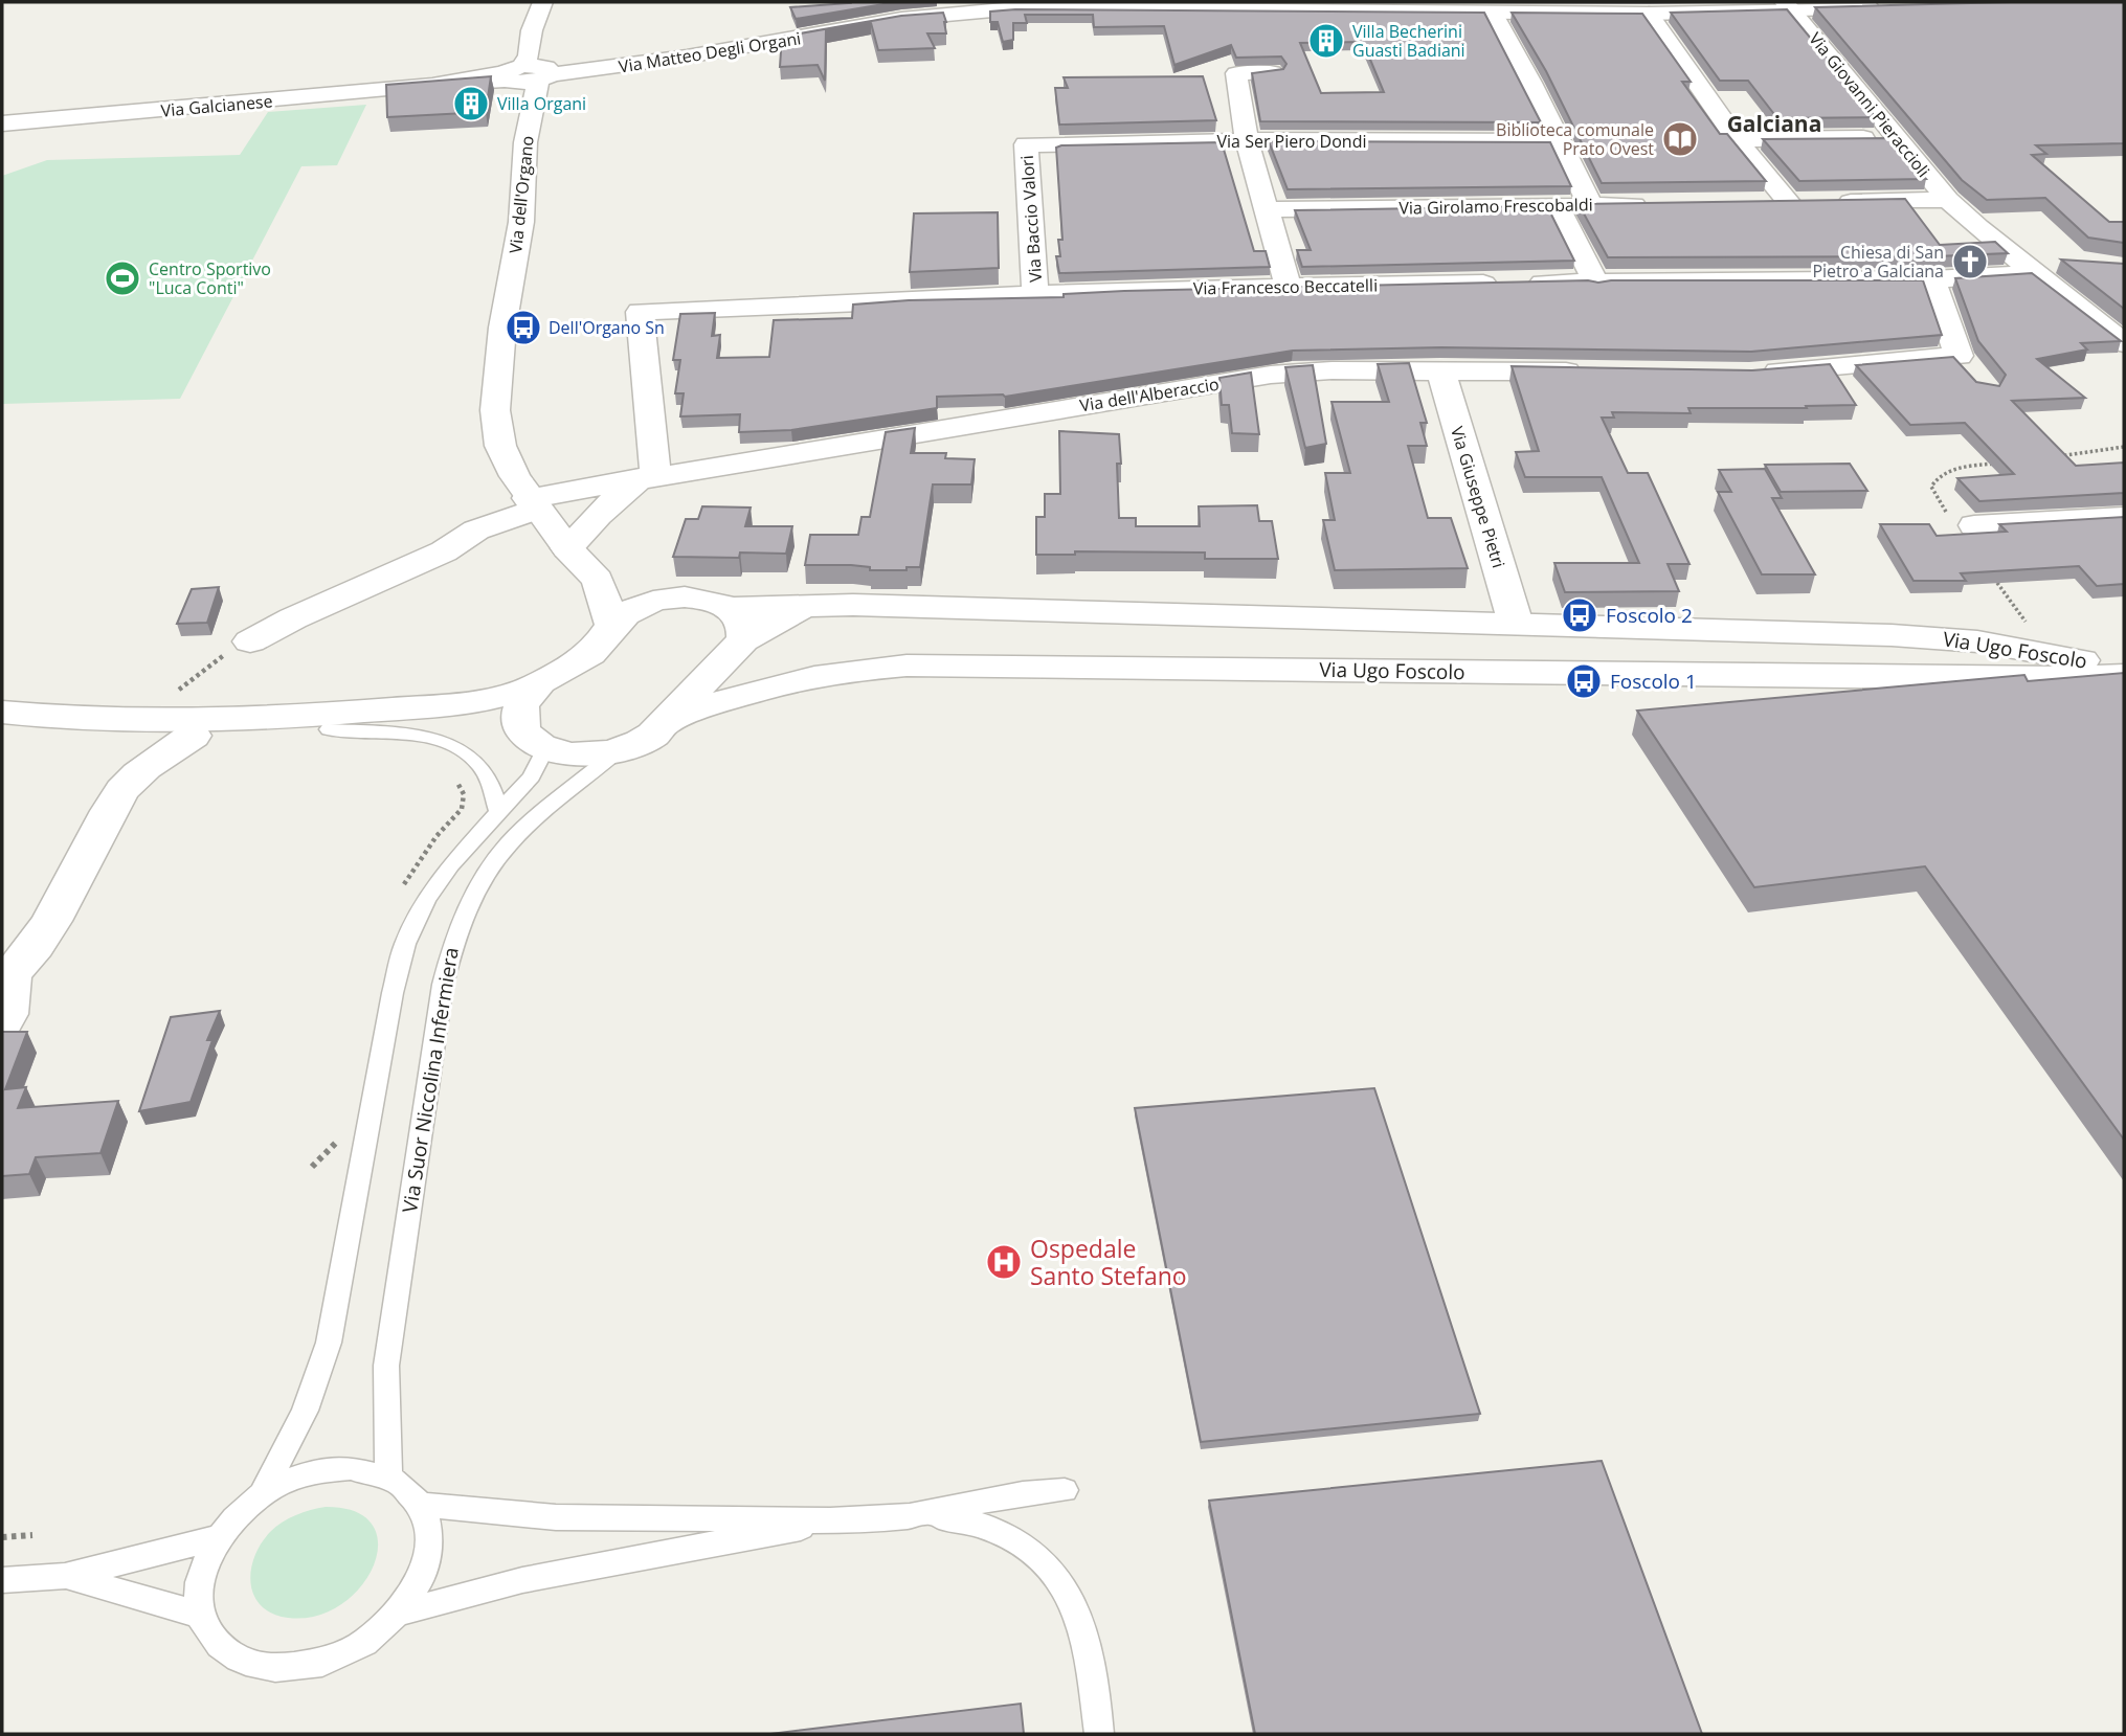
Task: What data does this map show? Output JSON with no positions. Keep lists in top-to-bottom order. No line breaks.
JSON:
{"streets":{"street":["Via Matteo Degli Organi","Via Giovanni Pieraccioli","Via Galcianese","Via Ser Piero Dondi","Via dell'Organo","Via Girolamo Frescobaldi","Via Baccio Valori","Via Francesco Beccatelli","Via dell'Alberaccio","Via Giuseppe Pietri","Via Ugo Foscolo"],"lane":["Via Suor Niccolina Infermiera"]},"crossings":[["Via Matteo Degli Organi","Via Giovanni Pieraccioli"],["Via Matteo Degli Organi","Via Galcianese"],["Via Matteo Degli Organi","Via dell'Organo"],["Via Giovanni Pieraccioli","Via Francesco Beccatelli"],["Via Galcianese","Via dell'Organo"],["Via Ser Piero Dondi","Via Baccio Valori"],["Via dell'Organo","Via dell'Alberaccio"],["Via Baccio Valori","Via Francesco Beccatelli"],["Via Francesco Beccatelli","Via dell'Alberaccio"],["Via dell'Alberaccio","Via Giuseppe Pietri"],["Via Giuseppe Pietri","Via Ugo Foscolo"],["Via Ugo Foscolo","Via Suor Niccolina Infermiera"]],"districts":["Galciana"],"places":{"building":["Villa Becherini Guasti Badiani","Villa Organi"],"library":["Biblioteca comunale Prato Ovest"],"church":["Chiesa di San Pietro a Galciana"],"sports":["Centro Sportivo \"Luca Conti\""],"bus stop":["Dell'Organo Sn","Foscolo 2","Foscolo 1"],"hospital":["Ospedale Santo Stefano"]}}
